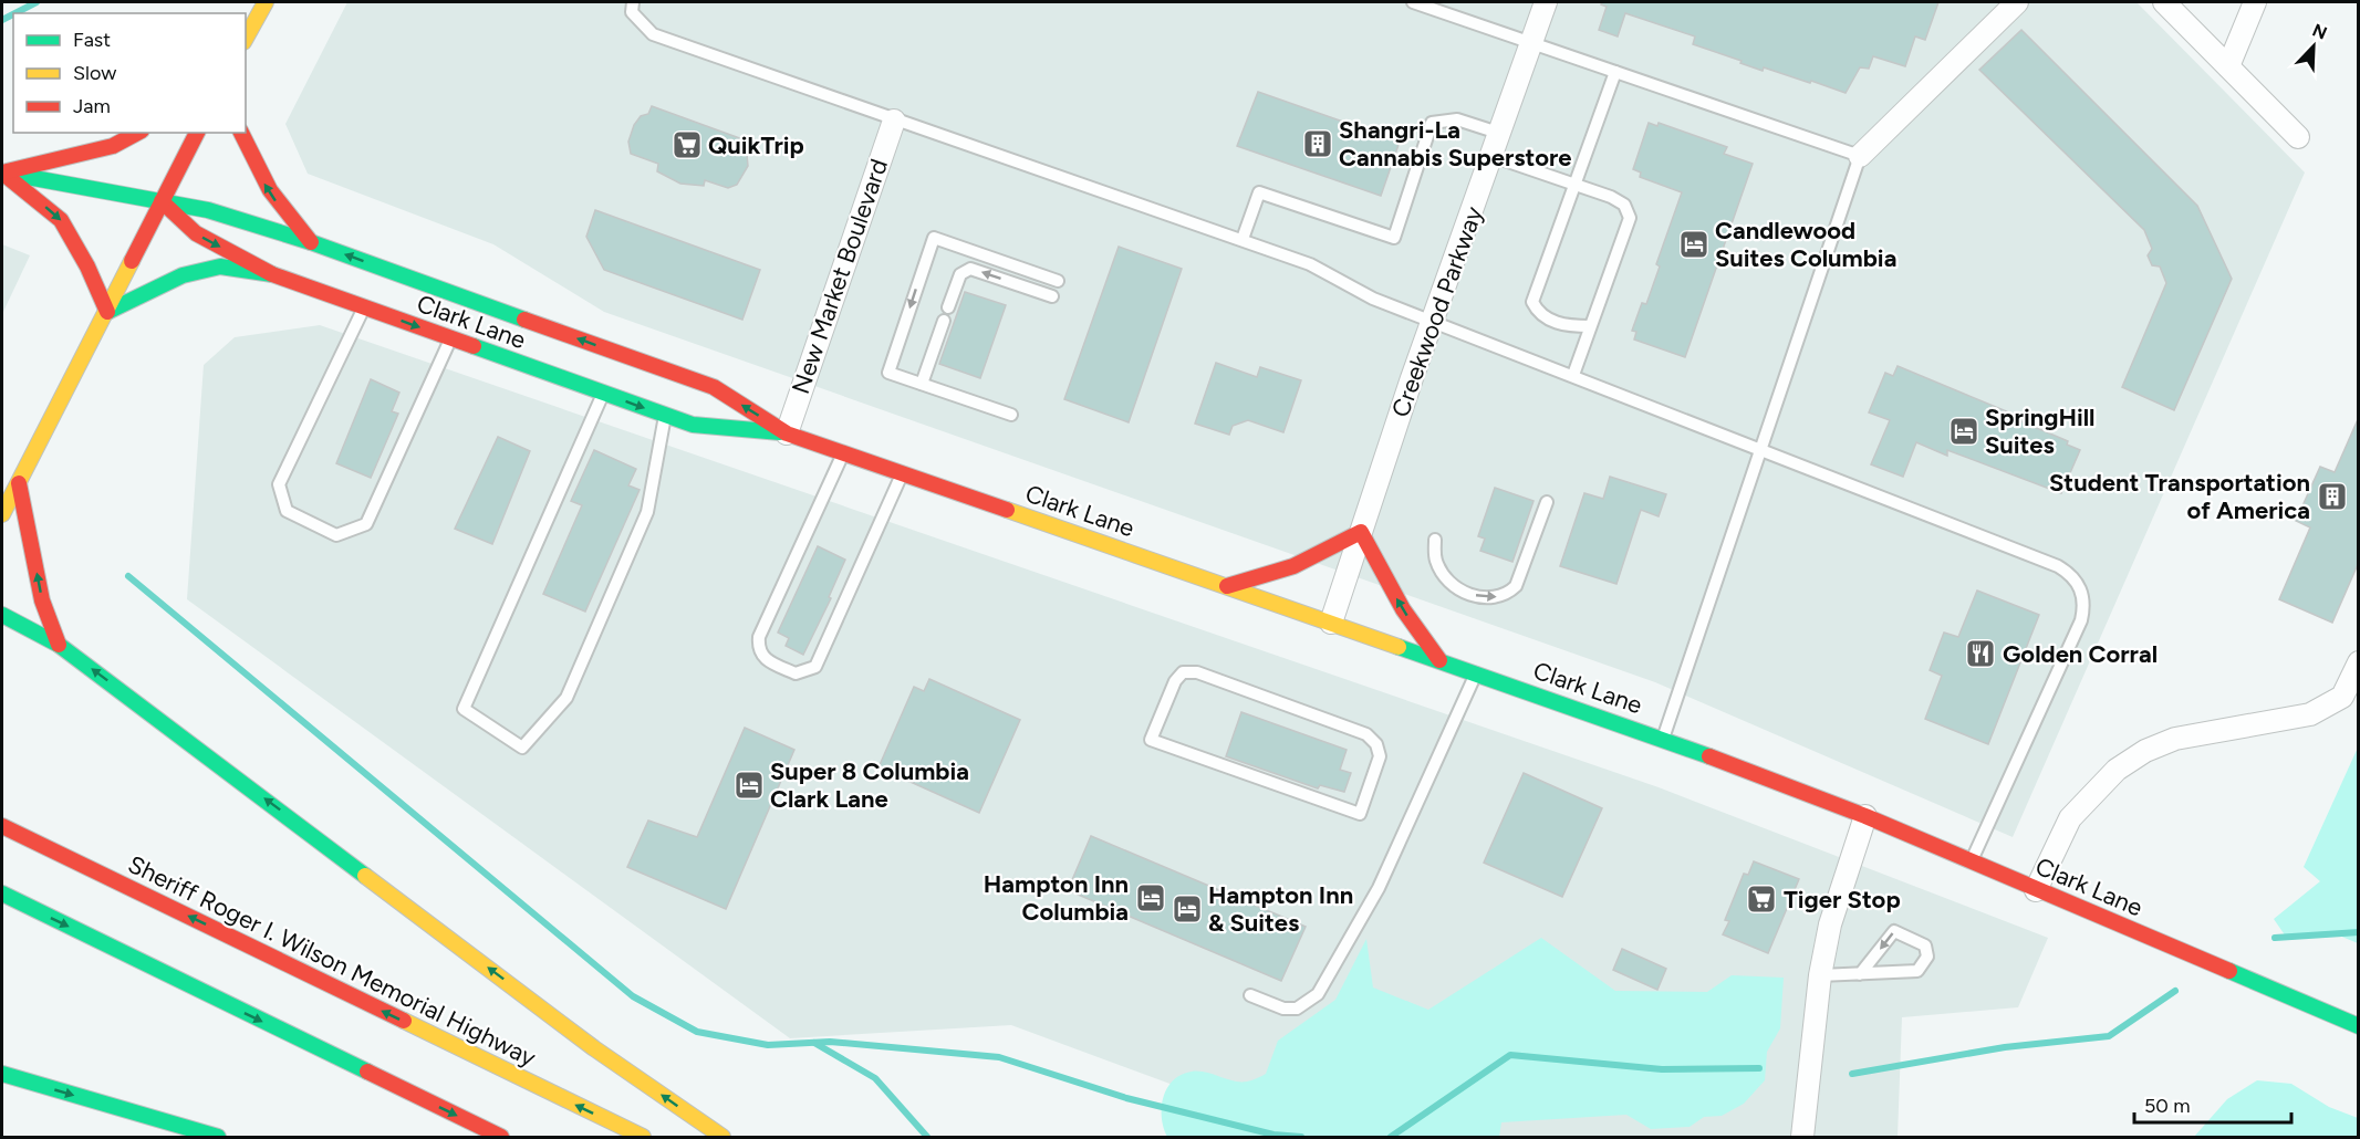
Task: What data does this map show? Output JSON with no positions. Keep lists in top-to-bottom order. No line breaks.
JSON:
{"streets":{"main road":["Clark Lane","Sheriff Roger I. Wilson Memorial Highway"],"street":["New Market Boulevard","Creekwood Parkway"]},"crossings":[["New Market Boulevard","Clark Lane"],["Creekwood Parkway","Clark Lane"]],"places":{"building":["Shangri-La Cannabis Superstore","Student Transportation of America"],"supermarket":["QuikTrip","Tiger Stop"],"hotel":["Candlewood Suites Columbia","SpringHill Suites","Super 8 Columbia Clark Lane","Hampton Inn Columbia","Hampton Inn & Suites"],"restaurant":["Golden Corral"]},"legend":["Fast","Slow","Jam"],"scale_bar":"50 m","north":"top right"}
